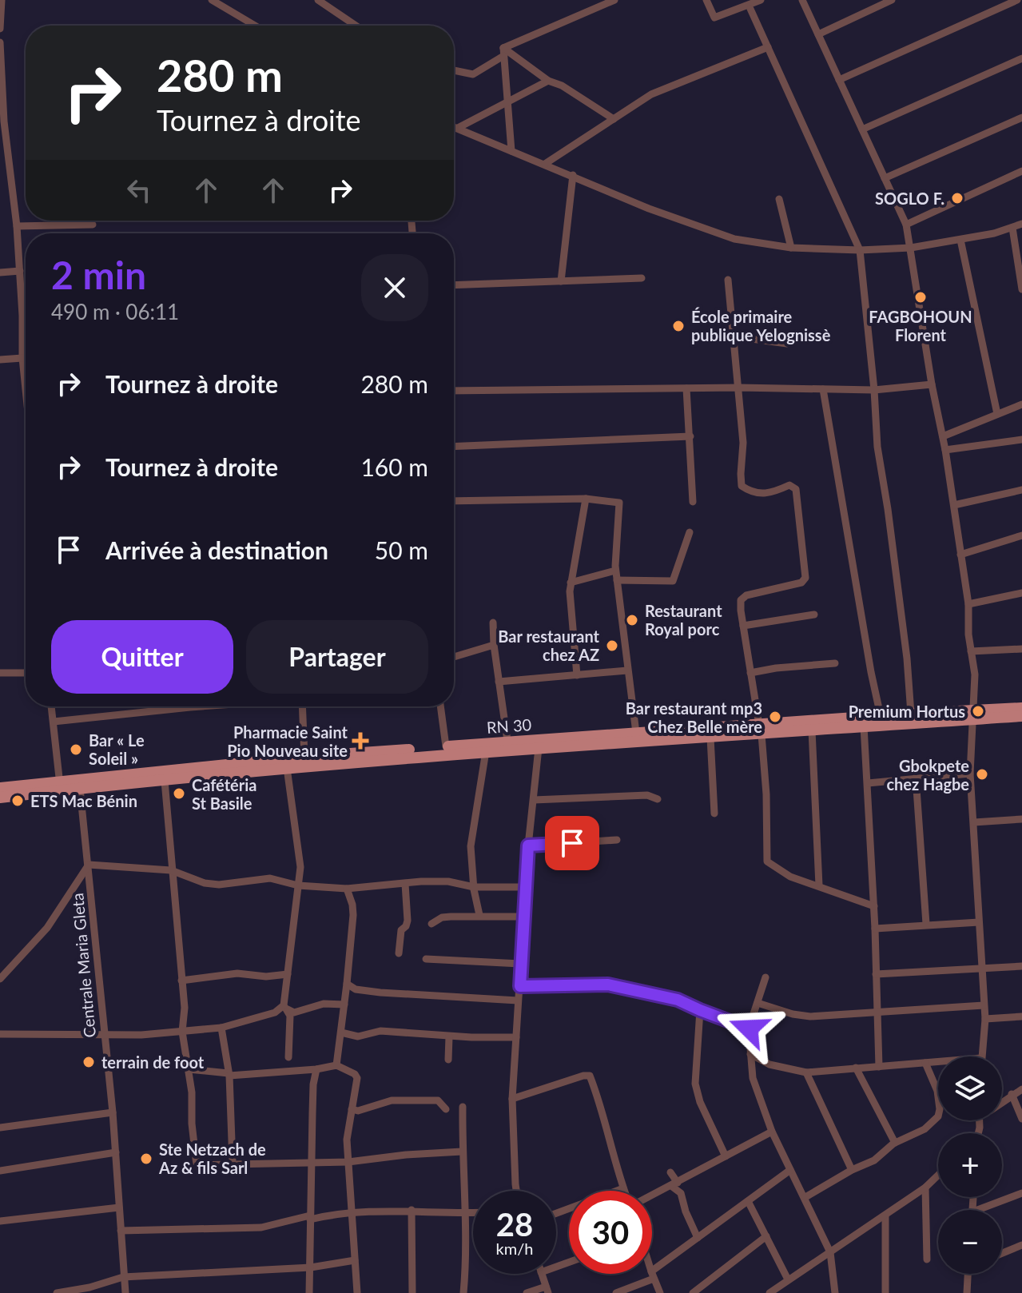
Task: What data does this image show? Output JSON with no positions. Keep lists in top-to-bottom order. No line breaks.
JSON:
{"streets":{"main road":["RN 30"],"street":["Centrale Maria Gleta"]},"crossings":[["RN 30","Centrale Maria Gleta"]],"places":{"other":["SOGLO F.","FAGBOHOUN Florent","École primaire publique Yelognissè","Restaurant Royal porc","Bar restaurant chez AZ","Premium Hortus","Bar restaurant mp3 Chez Belle mère","Bar « Le Soleil »","Gbokpete chez Hagbe","Cafétéria St Basile","ETS Mac Bénin","terrain de foot","Ste Netzach de Az & fils Sarl"],"health":["Pharmacie Saint Pio Nouveau site"]},"page":{"turn":["280 m","Tournez à droite"],"heading":["2 min","490 m · 06:11"],"list":[{"name":"Tournez à droite","value":"280 m"},{"name":"Tournez à droite","value":"160 m"},{"name":"Arrivée à destination","value":"50 m"}],"buttons":["Quitter","Partager"],"map_buttons":["+","−"],"speed":"28 km/h","limit":"30"}}
